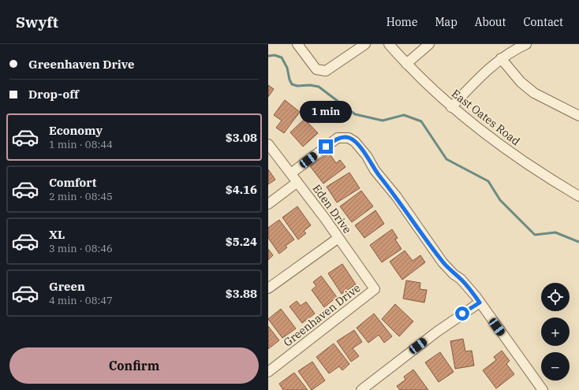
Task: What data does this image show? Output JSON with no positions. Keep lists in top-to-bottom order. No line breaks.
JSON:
{"streets":{"street":["East Oates Road","Eden Drive","Greenhaven Drive"]},"crossings":[["Eden Drive","Greenhaven Drive"]],"page":{"header":"Swyft","nav":["Home","Map","About","Contact"],"banner":["Greenhaven Drive","Drop-off"],"bubble":"1 min","list":[{"name":"Economy","note":"1 min · 08:44","value":"$3.08"},{"name":"Comfort","note":"2 min · 08:45","value":"$4.16"},{"name":"XL","note":"3 min · 08:46","value":"$5.24"},{"name":"Green","note":"4 min · 08:47","value":"$3.88"}],"map_buttons":["+","−"],"buttons":"Confirm"}}
